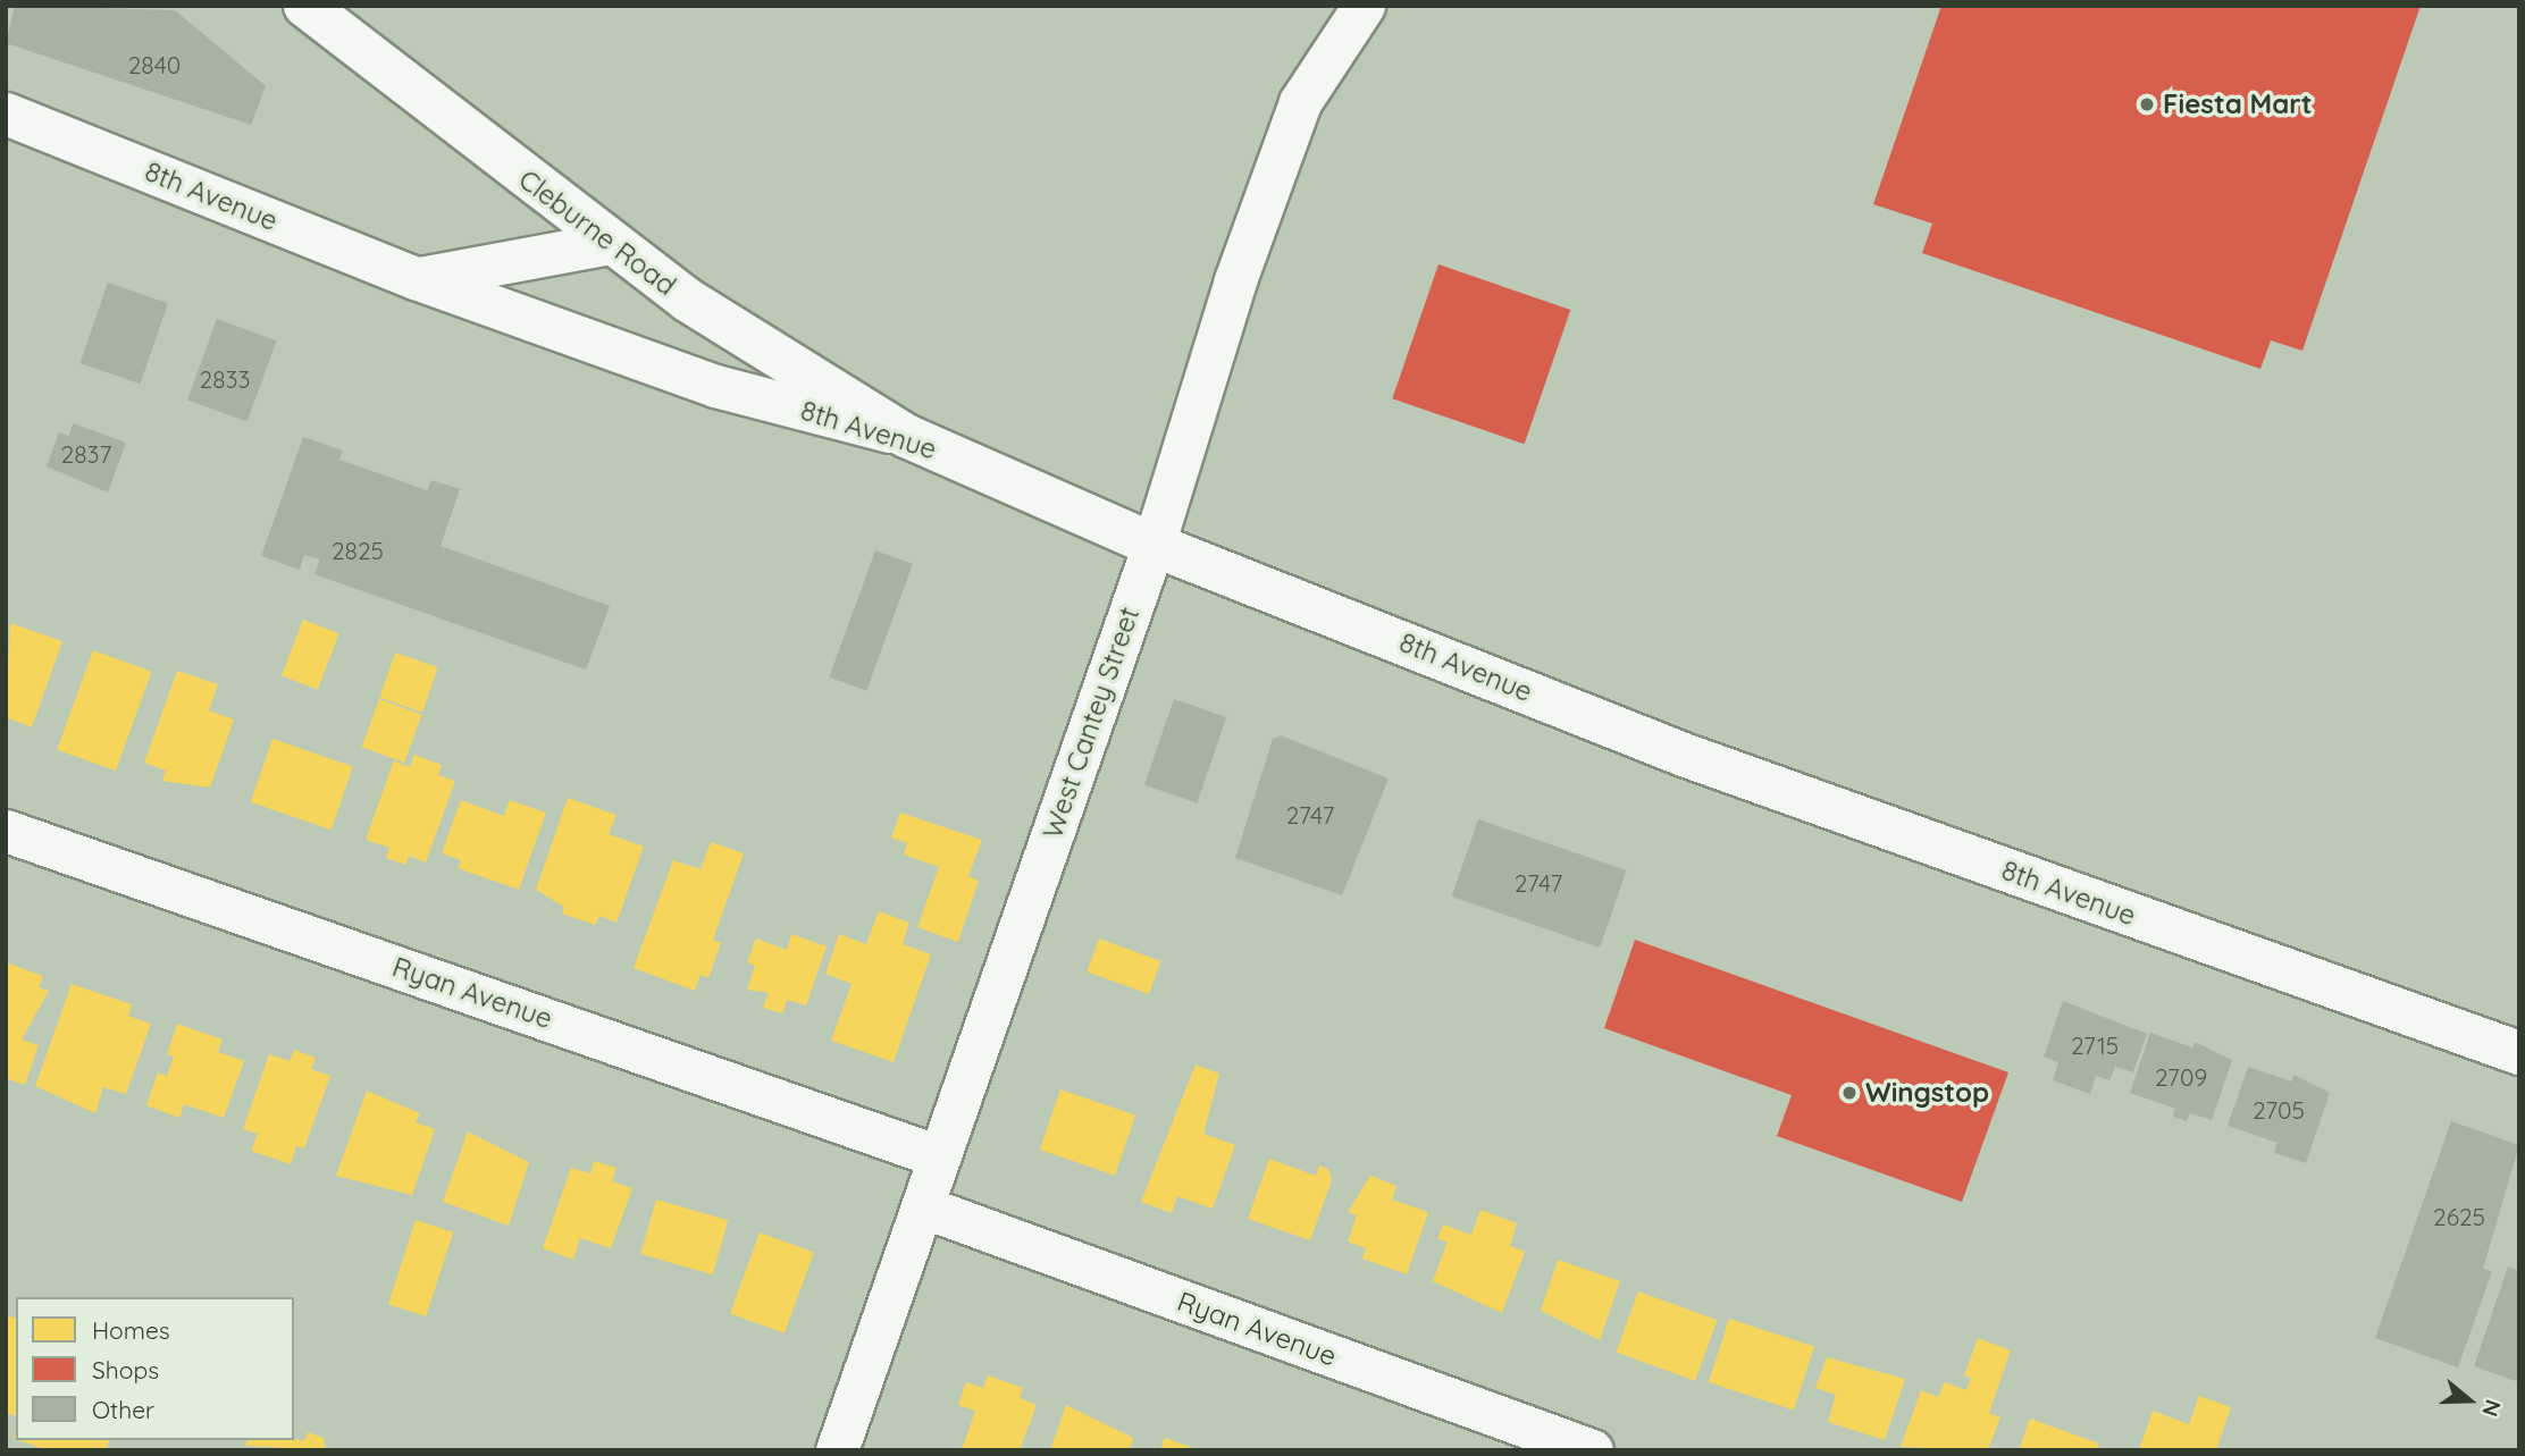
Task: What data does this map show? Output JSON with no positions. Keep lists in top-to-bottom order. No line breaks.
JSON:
{"streets":{"main road":["8th Avenue","Cleburne Road"],"street":["West Cantey Street","Ryan Avenue"]},"crossings":[["8th Avenue","Cleburne Road"],["8th Avenue","West Cantey Street"],["West Cantey Street","Ryan Avenue"]],"places":["Fiesta Mart","Wingstop"],"house_numbers":["2840","2833","2837","2825","2747","2747","2715","2709","2705","2625"],"legend":["Homes","Shops","Other"],"north":"right"}
